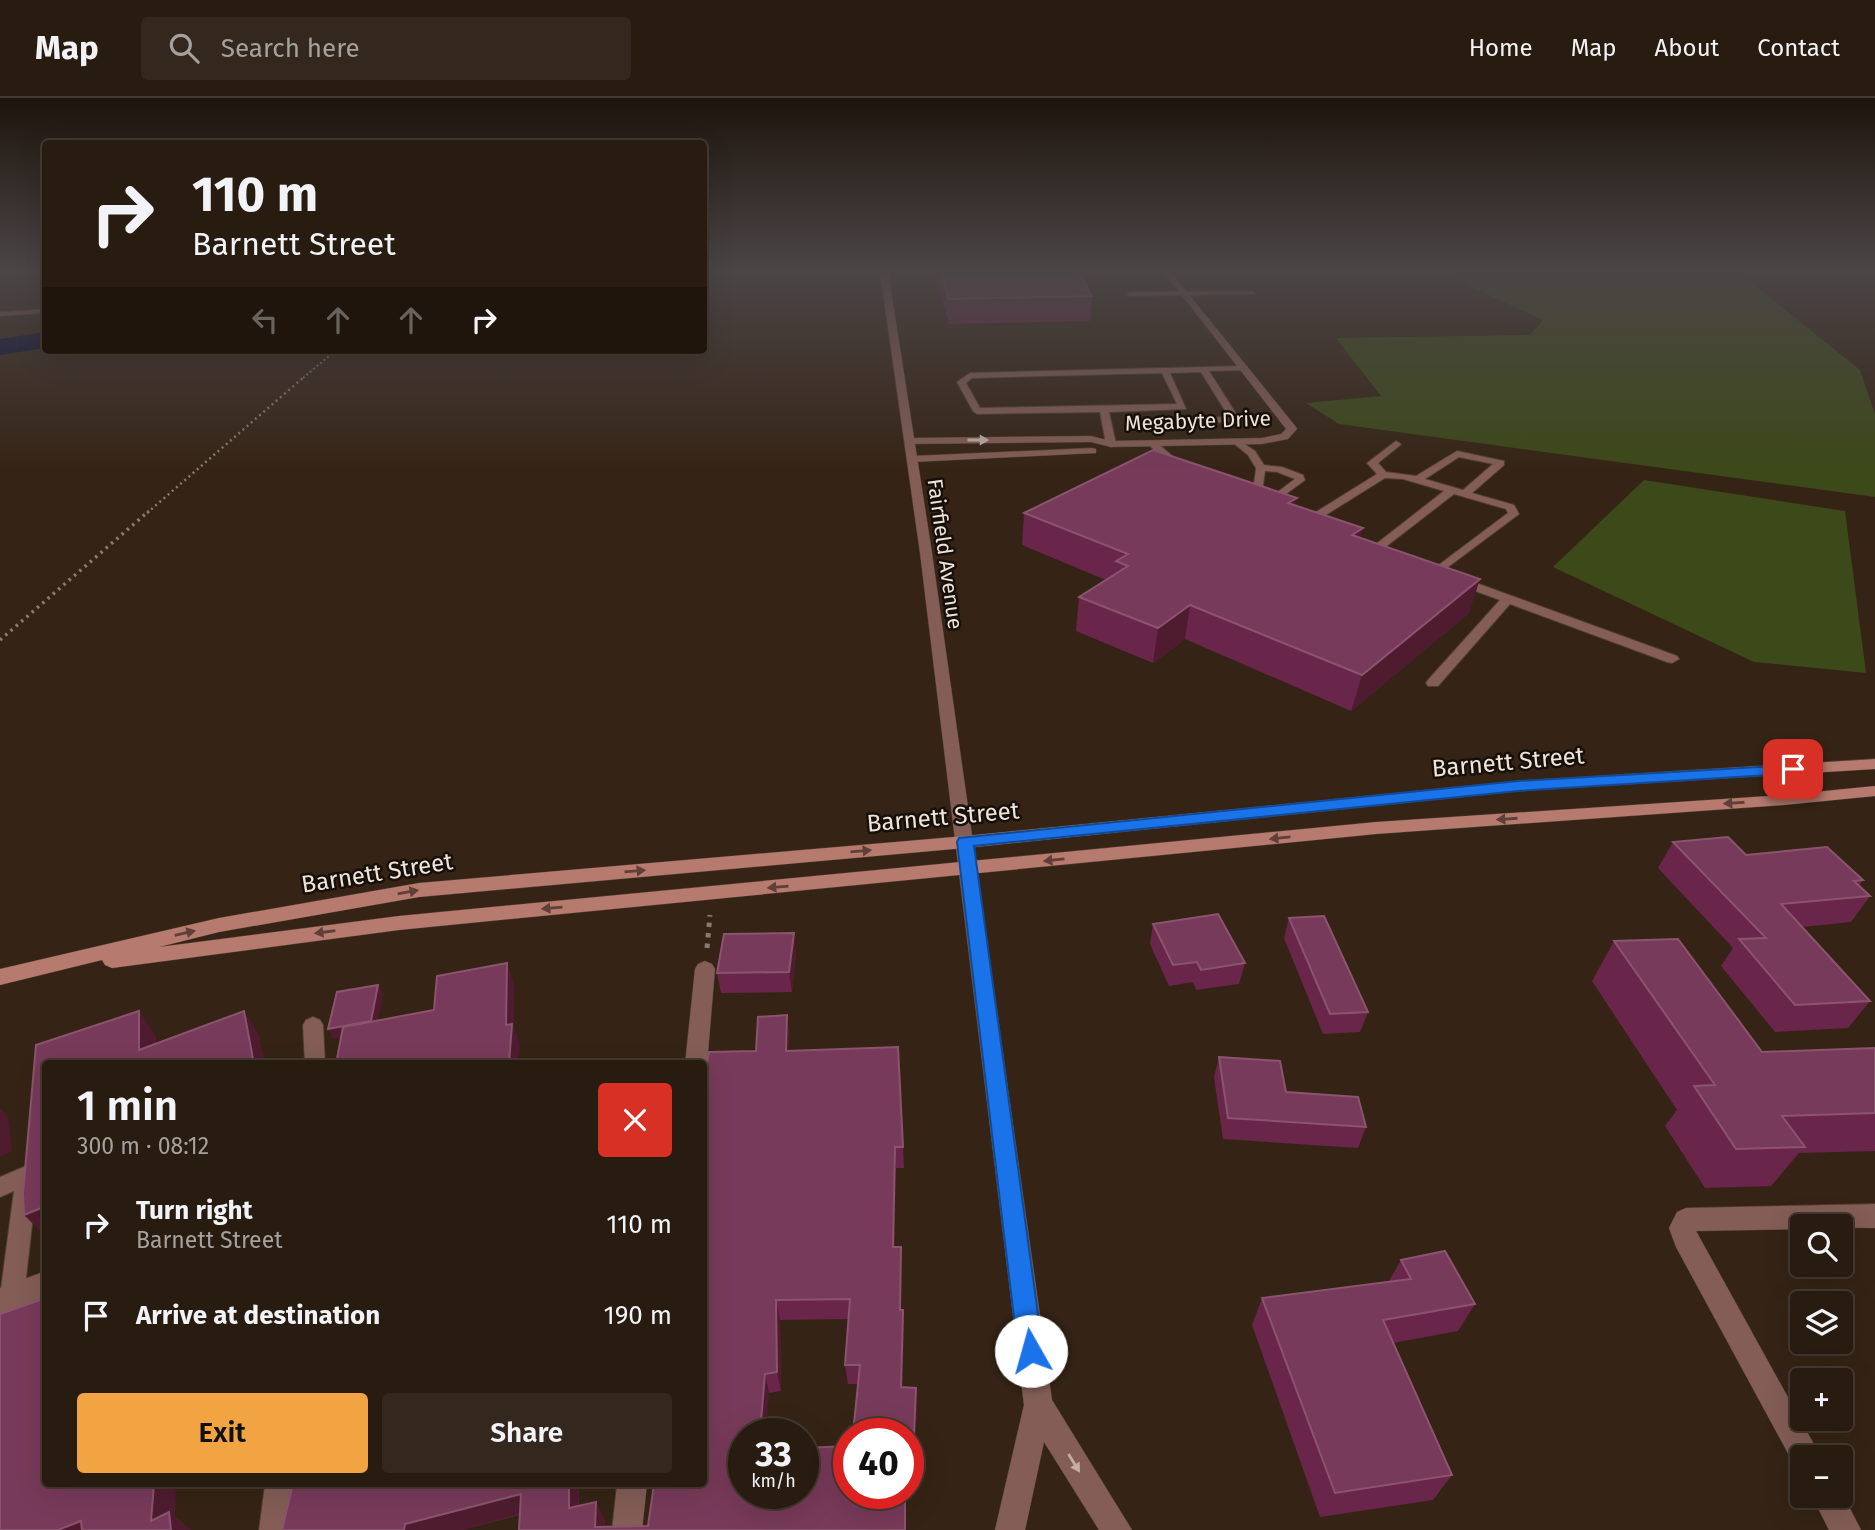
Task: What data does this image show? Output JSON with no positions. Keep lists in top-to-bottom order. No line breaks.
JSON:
{"streets":{"main road":["Barnett Street"],"street":["Megabyte Drive","Fairfield Avenue"]},"crossings":[["Megabyte Drive","Fairfield Avenue"],["Fairfield Avenue","Barnett Street"]],"page":{"header":"Map","search":"Search here","nav":["Home","Map","About","Contact"],"turn":["110 m","Barnett Street"],"heading":["1 min","300 m · 08:12"],"list":[{"name":"Turn right","note":"Barnett Street","value":"110 m"},{"name":"Arrive at destination","value":"190 m"}],"map_buttons":["+","−"],"buttons":["Exit","Share"],"speed":"33 km/h","limit":"40"}}
